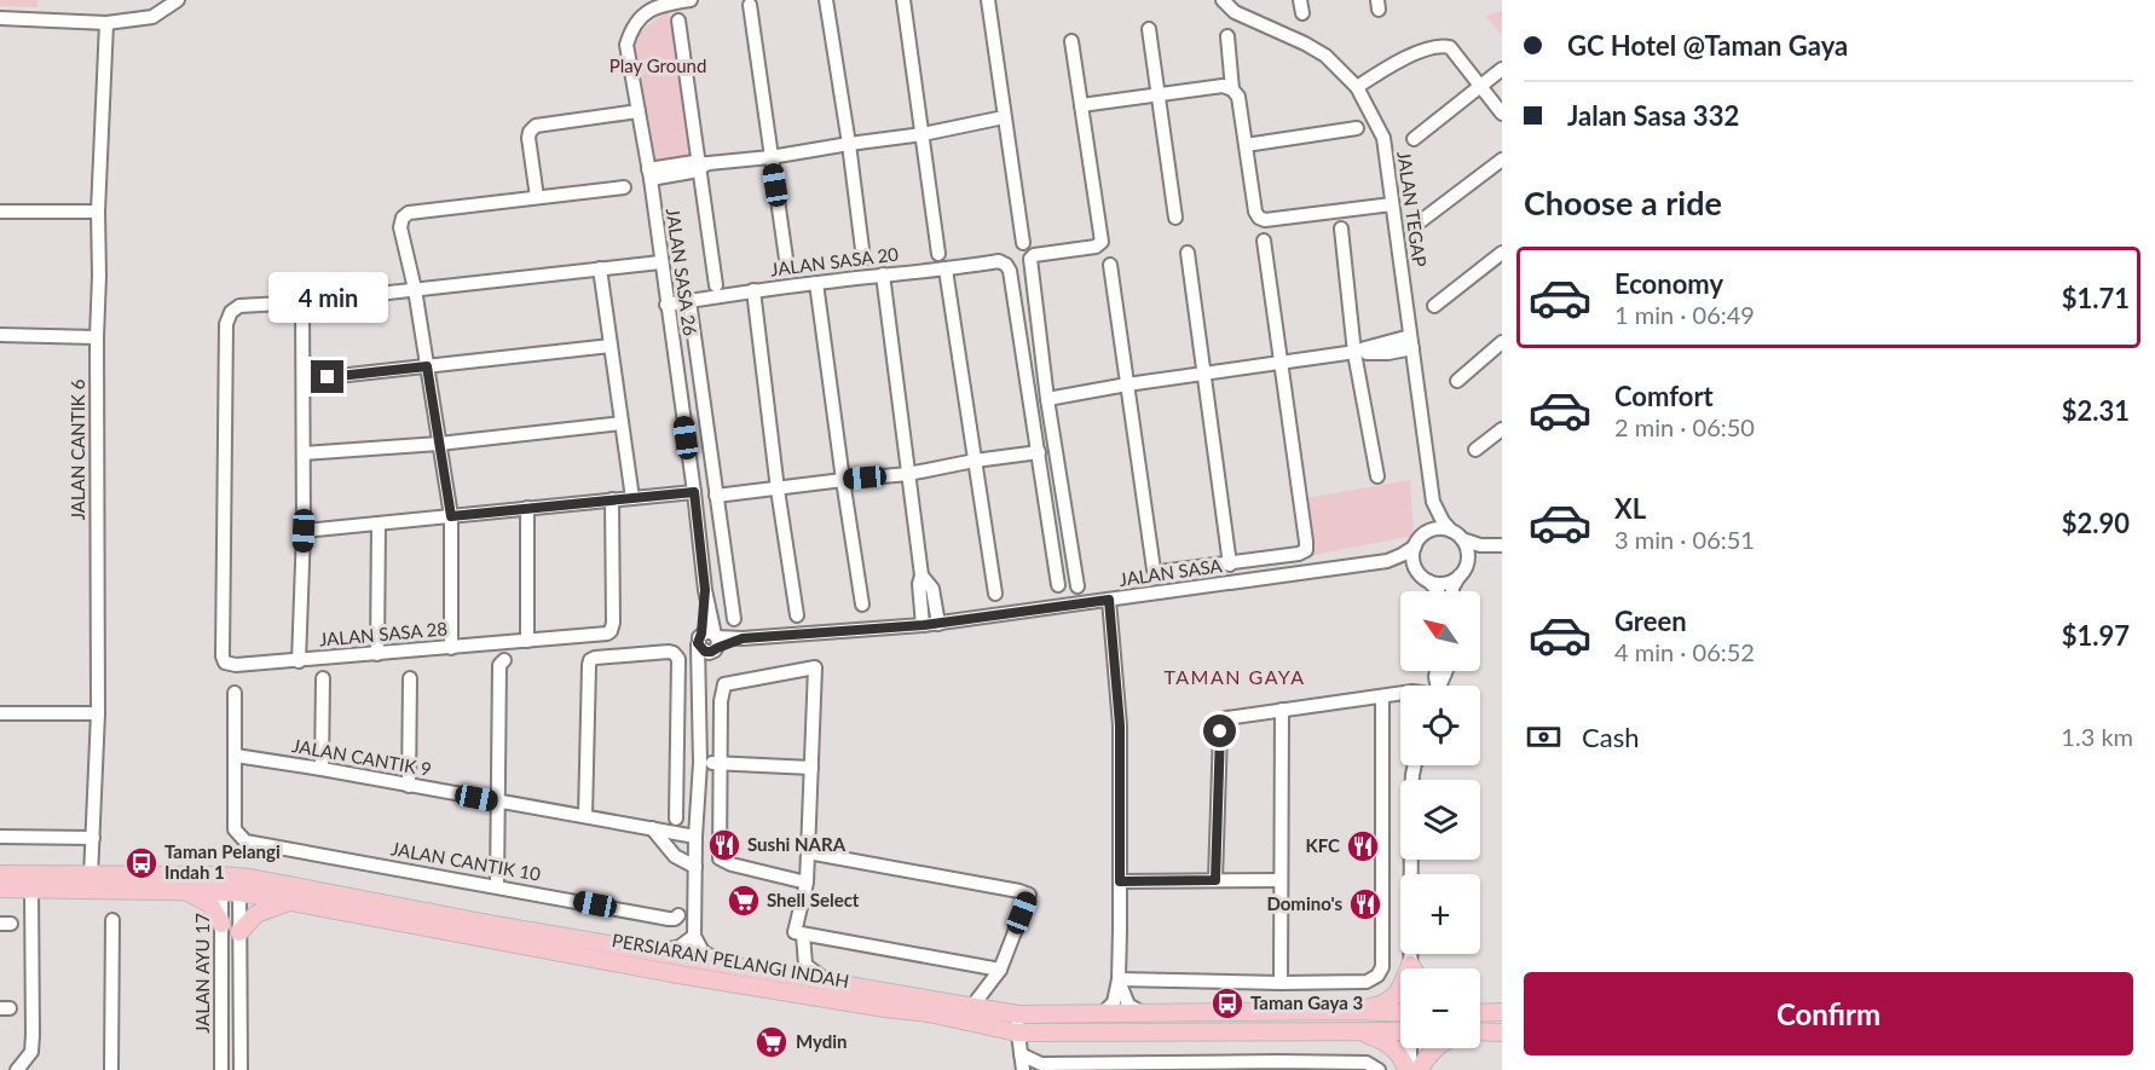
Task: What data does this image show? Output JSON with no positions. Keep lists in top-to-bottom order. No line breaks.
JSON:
{"streets":{"main road":["PERSIARAN PELANGI INDAH"],"street":["JALAN TEGAP","JALAN SASA 20","JALAN SASA 26","JALAN CANTIK 6","JALAN SASA","JALAN SASA 28","JALAN CANTIK 9","JALAN CANTIK 10","JALAN AYU 17"]},"crossings":[["JALAN TEGAP","JALAN SASA"],["JALAN SASA 20","JALAN SASA 26"],["JALAN SASA 26","JALAN SASA"],["JALAN SASA 26","JALAN CANTIK 9"],["JALAN CANTIK 6","PERSIARAN PELANGI INDAH"],["JALAN CANTIK 9","JALAN CANTIK 10"],["PERSIARAN PELANGI INDAH","JALAN AYU 17"]],"districts":["TAMAN GAYA"],"parks":["Play Ground"],"places":{"restaurant":["Sushi NARA","KFC","Domino's"],"bus stop":["Taman Pelangi Indah 1","Taman Gaya 3"],"supermarket":["Shell Select","Mydin"]},"north":"top left","page":{"banner":["GC Hotel @Taman Gaya","Jalan Sasa 332"],"heading":"Choose a ride","list":[{"name":"Economy","note":"1 min · 06:49","value":"$1.71"},{"name":"Comfort","note":"2 min · 06:50","value":"$2.31"},{"name":"XL","note":"3 min · 06:51","value":"$2.90"},{"name":"Green","note":"4 min · 06:52","value":"$1.97"}],"bubble":"4 min","map_buttons":["+","−"],"pay":["Cash","1.3 km"],"buttons":"Confirm"}}
